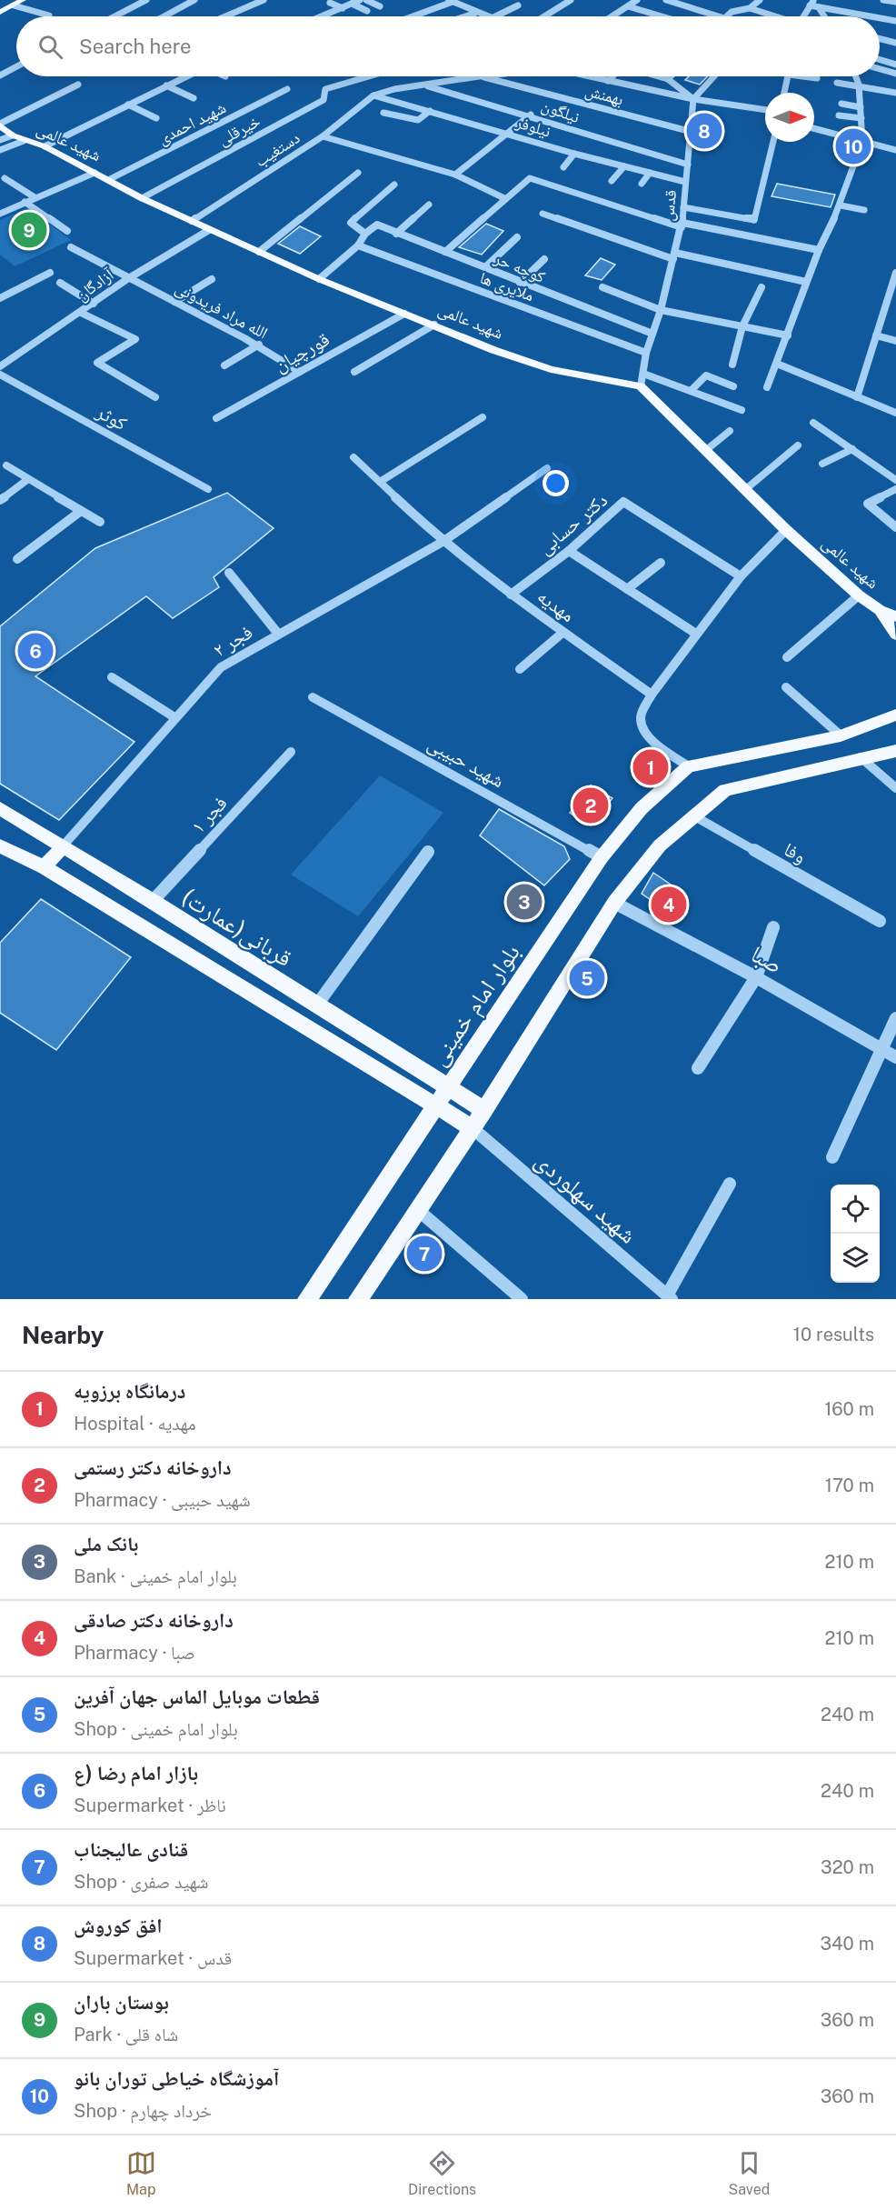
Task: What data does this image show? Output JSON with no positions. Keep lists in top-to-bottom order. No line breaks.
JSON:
{"streets":{"main road":["شهید عالمی","(عمارت)قربانی","بلوار امام خمینی"],"street":["بهمنش","نیلگون","شهید احمدی","نیلوفر","خیرقلی","دستغیب","قدس","کوچه حر","آزادگان","ملایری ها","الله مراد فریدونی","قورچیان","کوثر","دکتر حسابی","مهدیه","فجر ۲","شهید حبیبی","فجر ۱","وفا","صبا","شهید سهلوردی"]},"crossings":[["بهمنش","قدس"],["نیلگون","قدس"],["شهید احمدی","شهید عالمی"],["نیلوفر","دستغیب"],["نیلوفر","قدس"],["خیرقلی","شهید عالمی"],["شهید عالمی","دستغیب"],["شهید عالمی","قدس"],["شهید عالمی","آزادگان"],["شهید عالمی","قورچیان"],["قدس","کوچه حر"],["قدس","ملایری ها"],["آزادگان","الله مراد فریدونی"],["الله مراد فریدونی","قورچیان"],["دکتر حسابی","مهدیه"],["مهدیه","فجر ۲"],["فجر ۲","(عمارت)قربانی"],["شهید حبیبی","بلوار امام خمینی"],["فجر ۱","(عمارت)قربانی"],["(عمارت)قربانی","بلوار امام خمینی"]],"north":"right","page":{"search":"Search here","pins":["8","10","9","6","1","2","3","4","5","7"],"heading":["Nearby","10 results"],"list":[{"mark":"1","name":"درمانگاه برزویه","note":"Hospital · مهدیه","value":"160 m"},{"mark":"2","name":"داروخانه دکتر رستمی","note":"Pharmacy · شهید حبیبی","value":"170 m"},{"mark":"3","name":"بانک ملی","note":"Bank · بلوار امام خمینی","value":"210 m"},{"mark":"4","name":"داروخانه دکتر صادقی","note":"Pharmacy · صبا","value":"210 m"},{"mark":"5","name":"قطعات موبایل الماس جهان آفرین","note":"Shop · بلوار امام خمینی","value":"240 m"},{"mark":"6","name":"بازار امام رضا (ع","note":"Supermarket · ناظر","value":"240 m"},{"mark":"7","name":"قنادی عالیجناب","note":"Shop · شهید صفری","value":"320 m"},{"mark":"8","name":"افق کوروش","note":"Supermarket · قدس","value":"340 m"},{"mark":"9","name":"بوستان باران","note":"Park · شاه قلی","value":"360 m"},{"mark":"10","name":"آموزشگاه خیاطی توران بانو","note":"Shop · خرداد چهارم","value":"360 m"}],"nav":["Map","Directions","Saved"]}}
